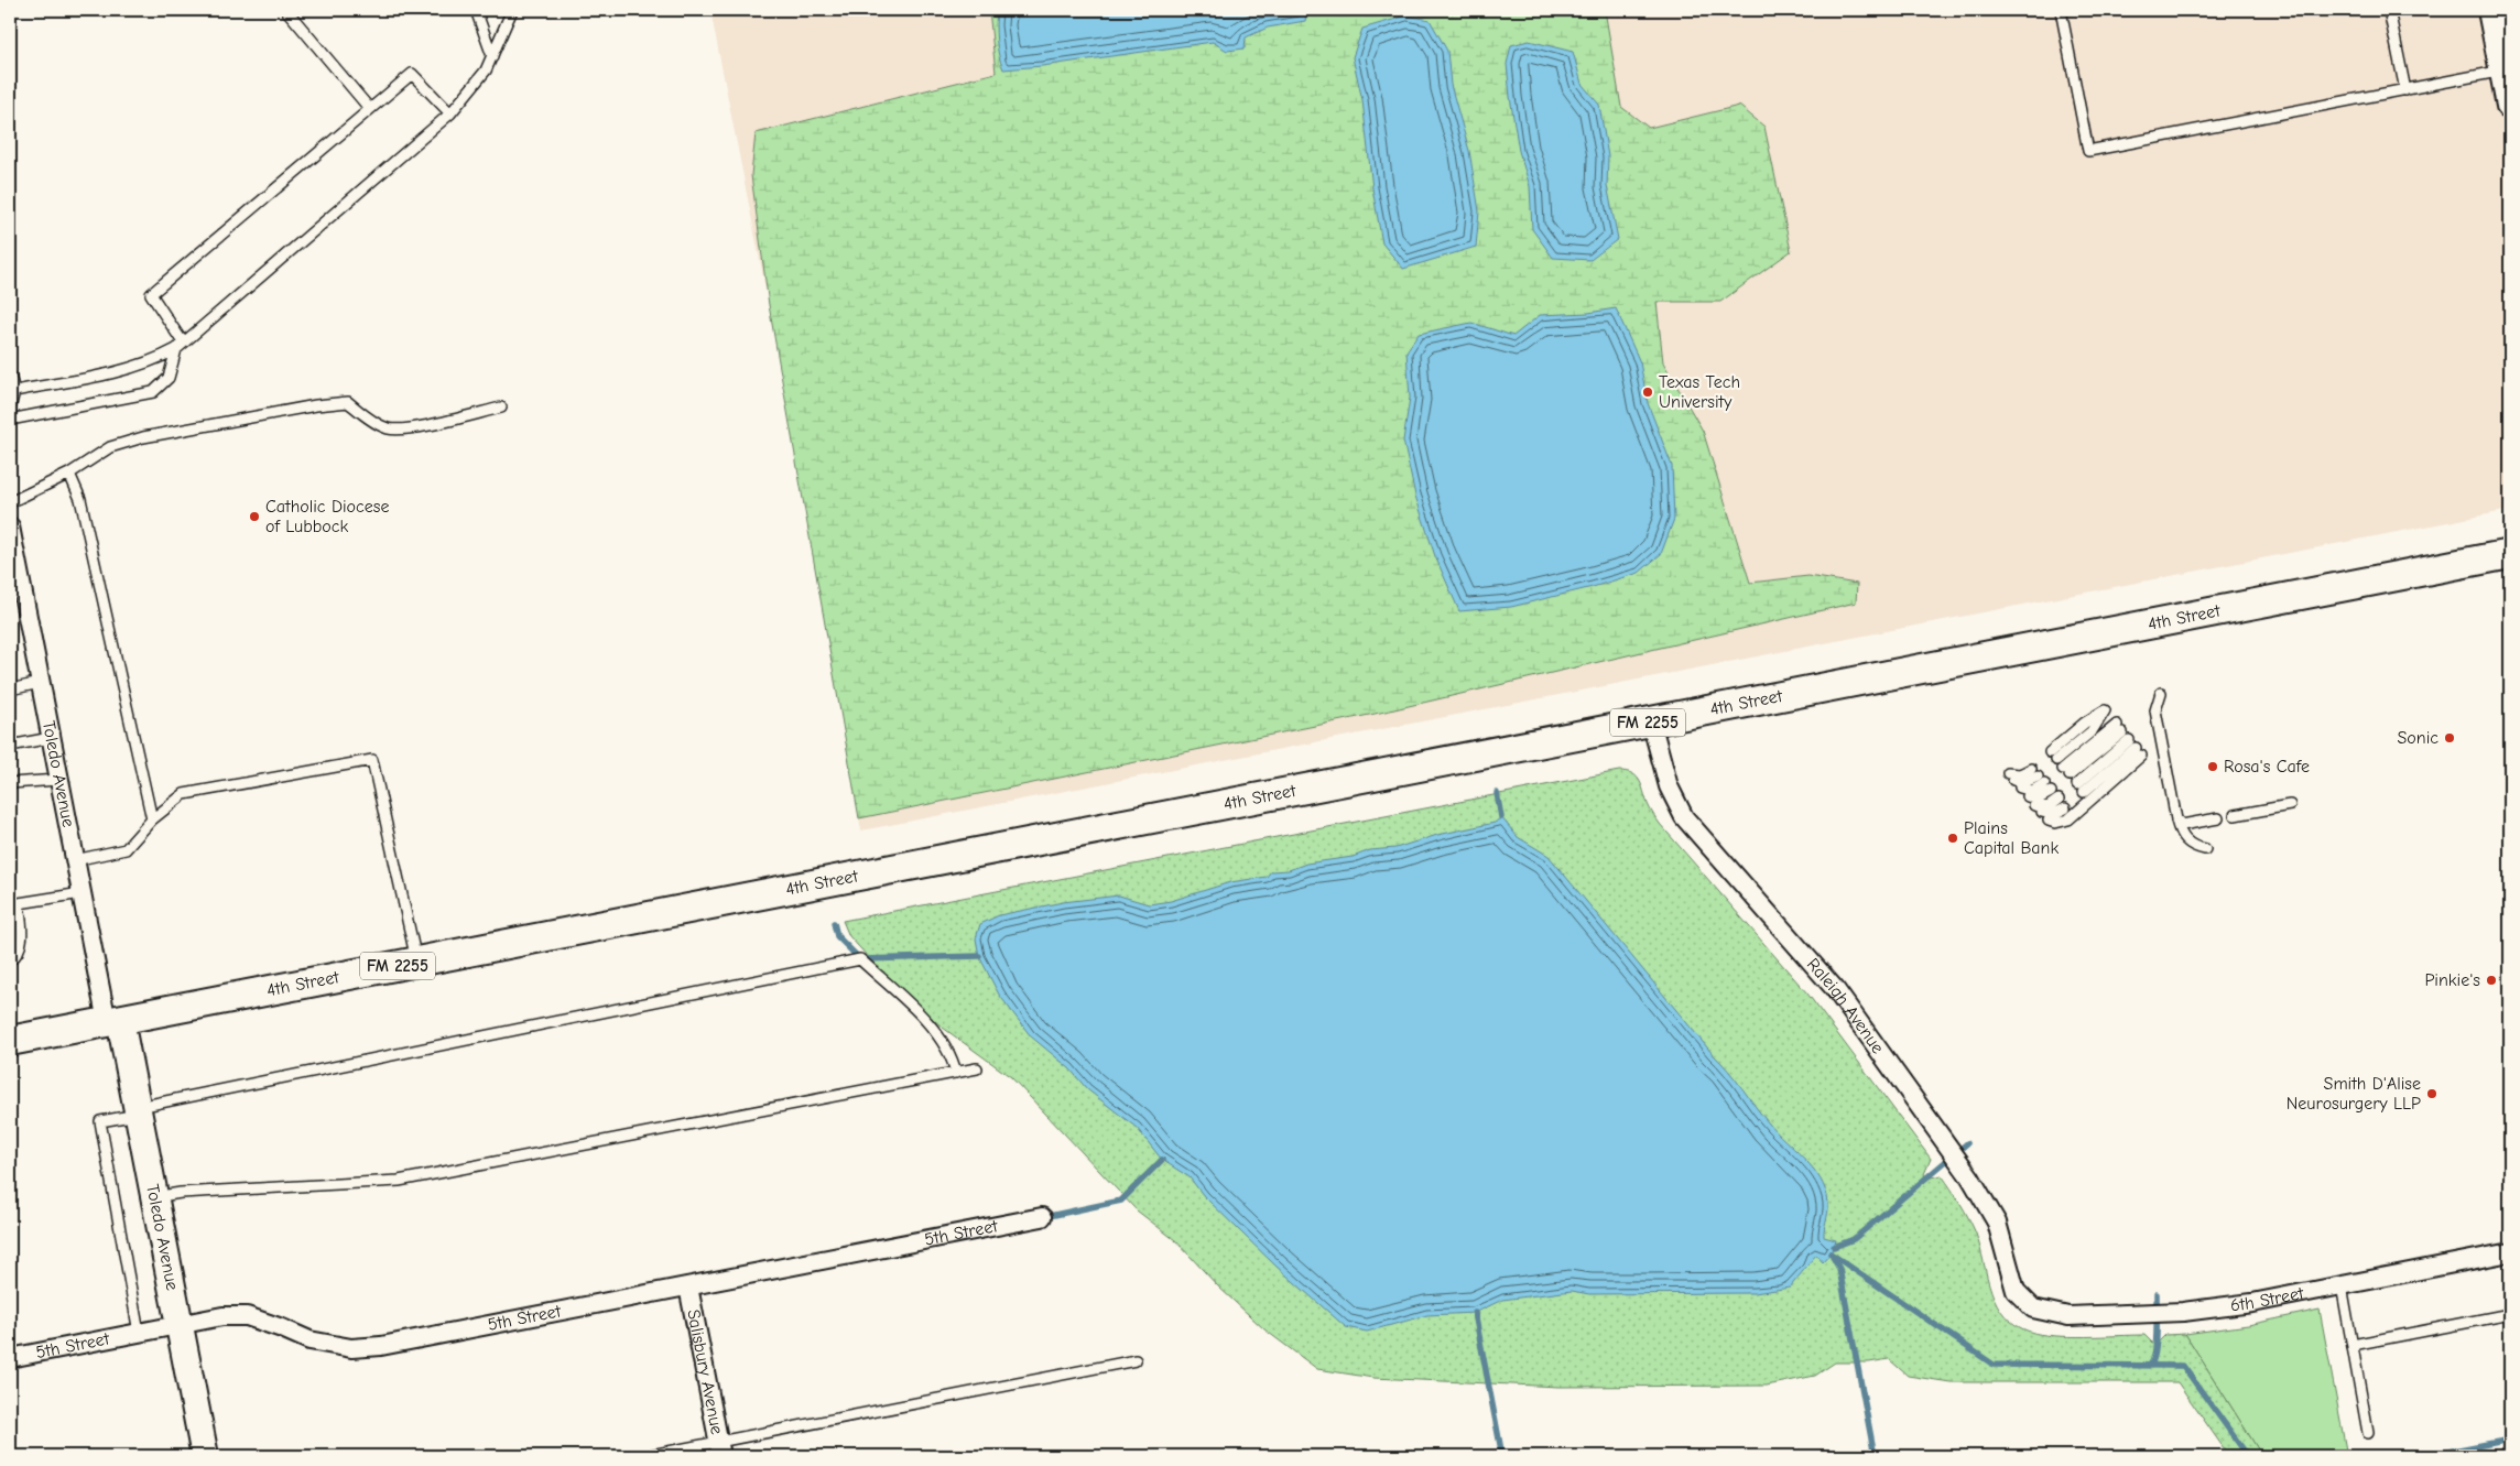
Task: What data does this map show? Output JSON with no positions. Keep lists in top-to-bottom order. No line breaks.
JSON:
{"streets":{"main road":["4th Street","FM 2255"],"street":["Toledo Avenue","Raleigh Avenue","5th Street","6th Street","Salisbury Avenue"]},"crossings":[["4th Street","Toledo Avenue"],["4th Street","Raleigh Avenue"],["Toledo Avenue","5th Street"],["Raleigh Avenue","6th Street"],["5th Street","Salisbury Avenue"]],"places":["Texas Tech University","Catholic Diocese of Lubbock","Sonic","Rosa's Cafe","Plains Capital Bank","Pinkie's","Smith D'Alise Neurosurgery LLP"]}
